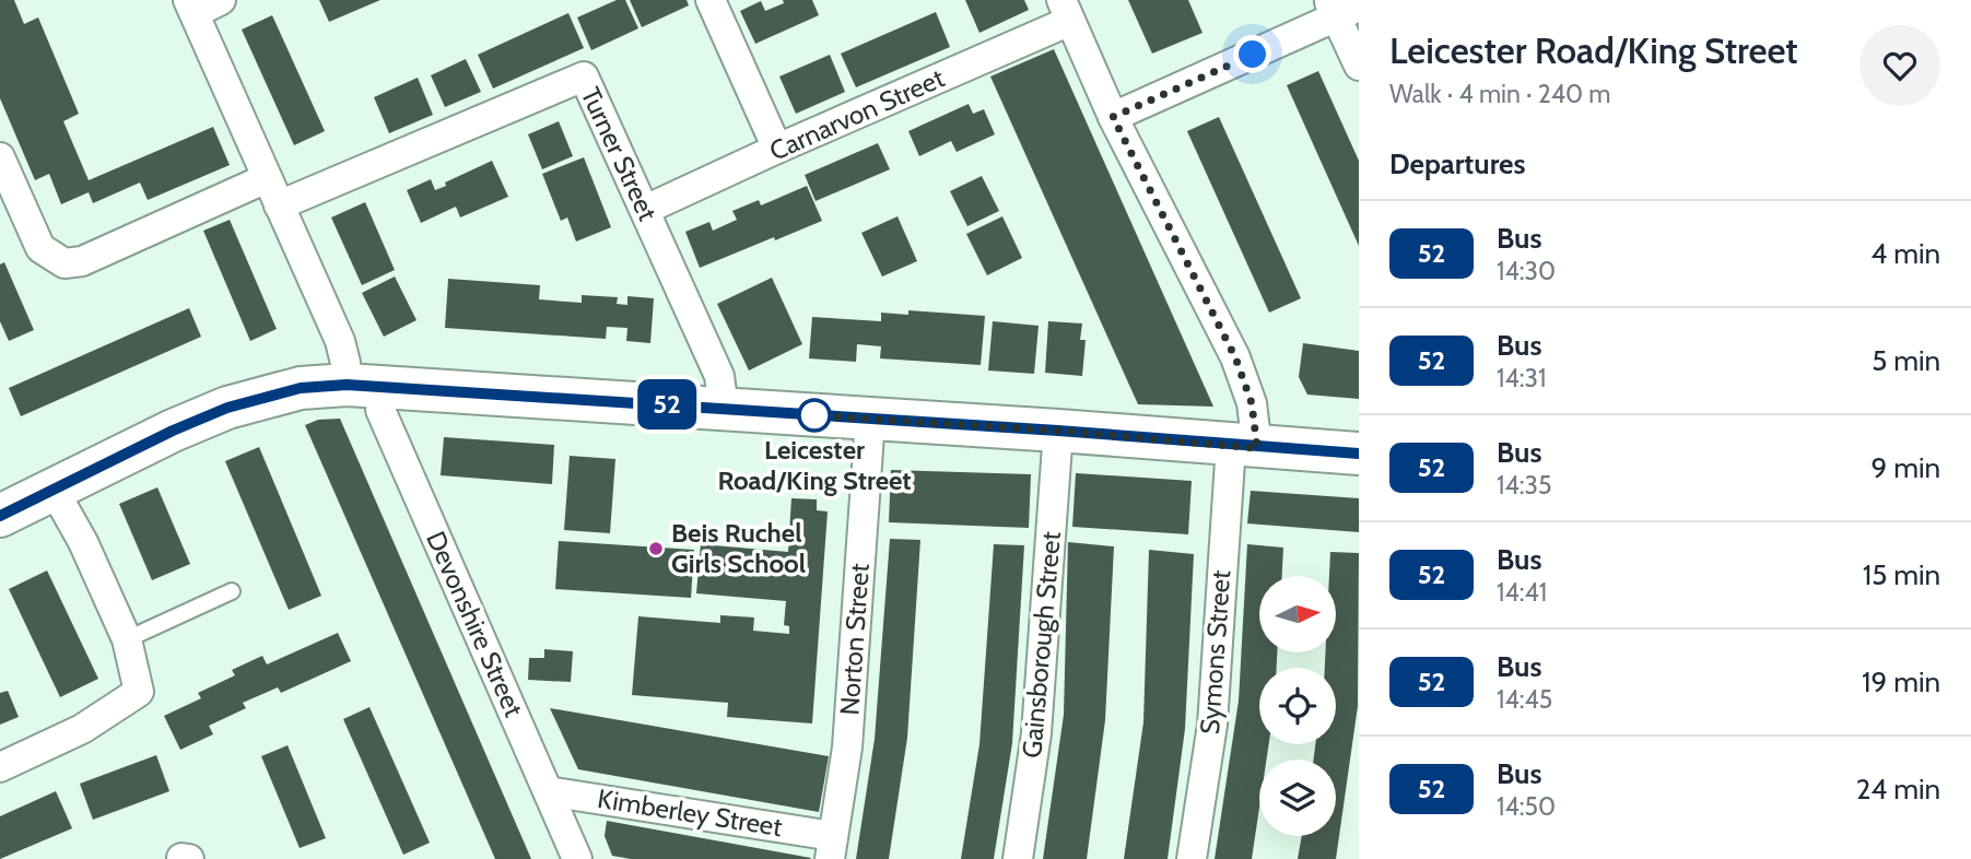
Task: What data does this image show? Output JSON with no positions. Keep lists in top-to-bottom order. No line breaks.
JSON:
{"streets":{"street":["Carnarvon Street","Turner Street","Devonshire Street","Norton Street","Gainsborough Street","Symons Street","Kimberley Street"]},"crossings":[["Carnarvon Street","Turner Street"],["Carnarvon Street","Symons Street"],["Turner Street","Devonshire Street"],["Devonshire Street","Kimberley Street"],["Norton Street","Kimberley Street"]],"places":["Leicester Road/King Street","Beis Ruchel Girls School"],"lines":["bus line 52"],"north":"right","page":{"on_map":"52","heading":[["Leicester Road/King Street","Walk · 4 min · 240 m"],"Departures"],"list":[{"mark":"52","name":"Bus","note":"14:30","value":"4 min"},{"mark":"52","name":"Bus","note":"14:31","value":"5 min"},{"mark":"52","name":"Bus","note":"14:35","value":"9 min"},{"mark":"52","name":"Bus","note":"14:41","value":"15 min"},{"mark":"52","name":"Bus","note":"14:45","value":"19 min"},{"mark":"52","name":"Bus","note":"14:50","value":"24 min"}]}}
